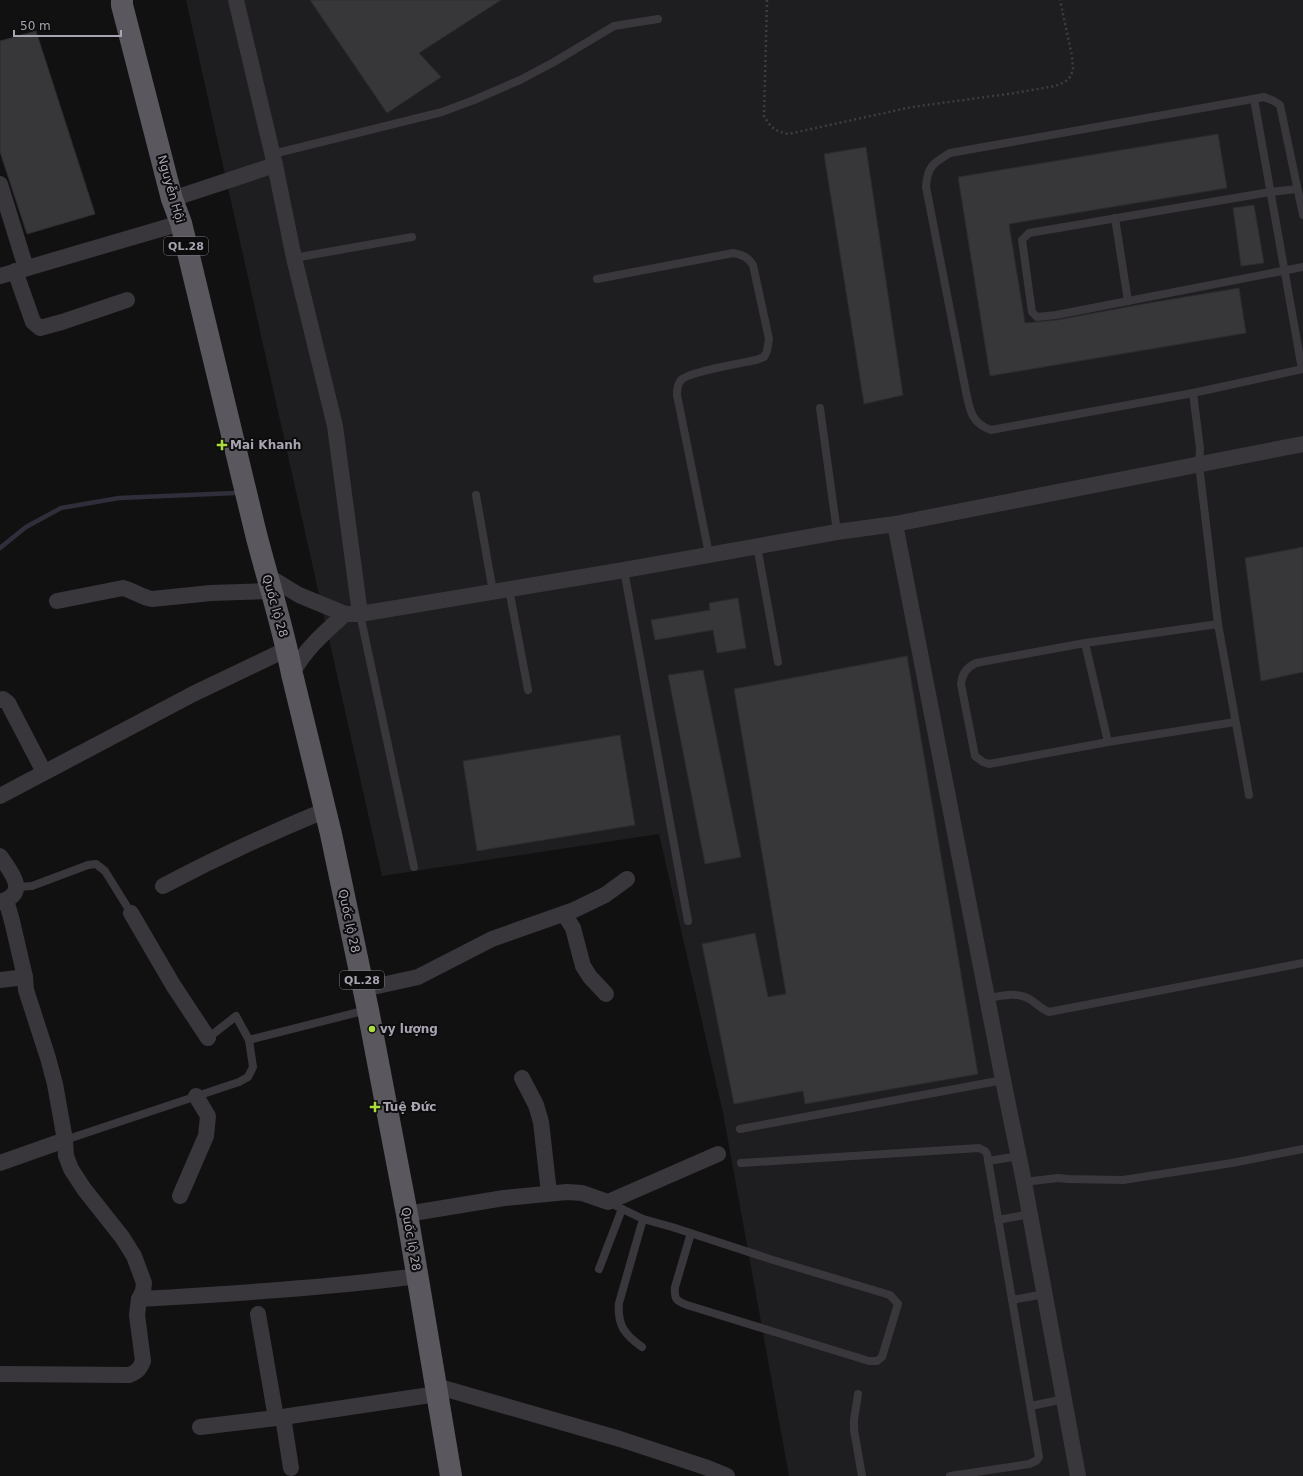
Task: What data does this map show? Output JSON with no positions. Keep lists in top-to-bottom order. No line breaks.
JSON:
{"streets":{"highway":["Nguyễn Hội","QL.28","Quốc lộ 28"]},"crossings":[["Nguyễn Hội","Quốc lộ 28"]],"places":{"health":["Mai Khanh","Tuệ Đức"],"other":["vy lượng"]},"scale_bar":"50 m"}
